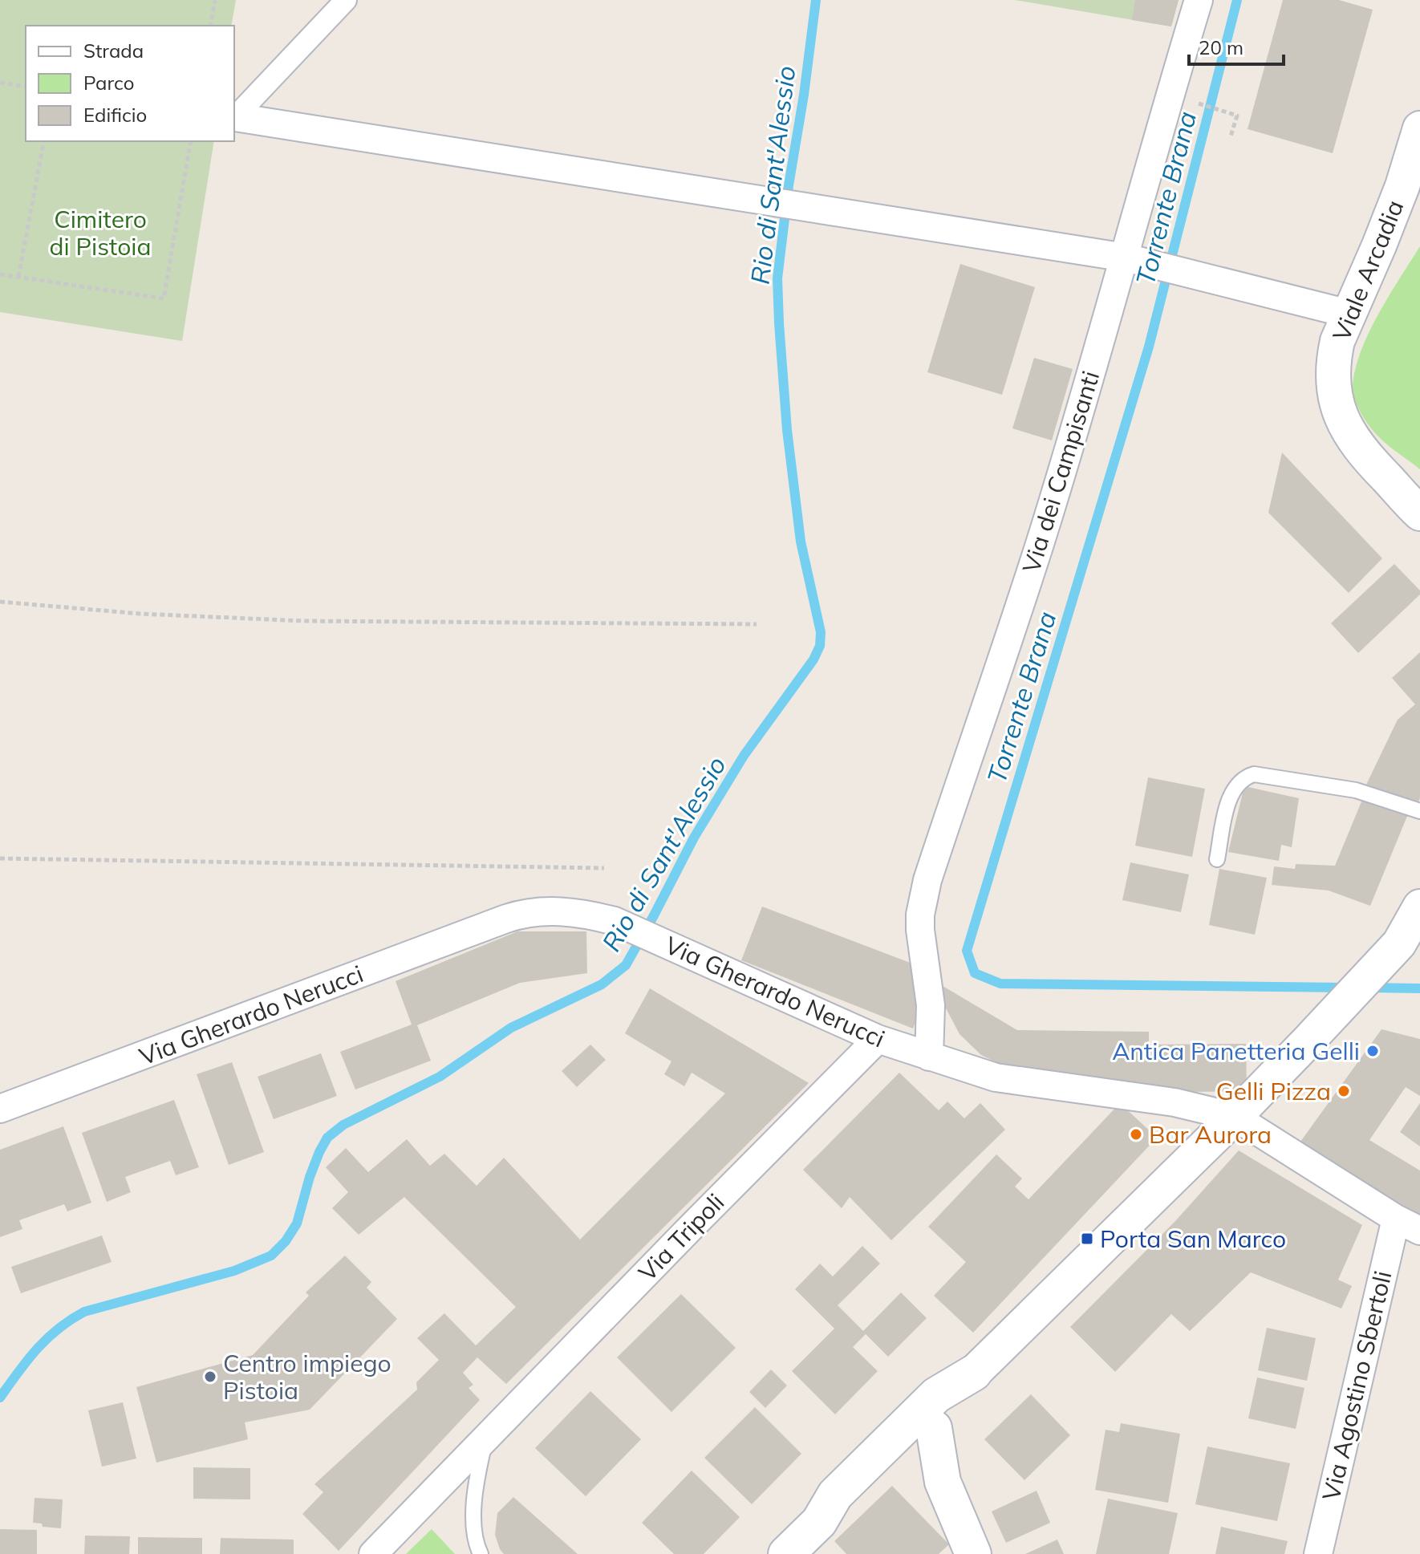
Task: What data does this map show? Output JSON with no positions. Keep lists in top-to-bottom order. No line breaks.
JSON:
{"streets":{"street":["Viale Arcadia","Via dei Campisanti","Via Gherardo Nerucci","Via Tripoli","Via Agostino Sbertoli"]},"crossings":[["Via dei Campisanti","Via Gherardo Nerucci"],["Via Gherardo Nerucci","Via Tripoli"],["Via Gherardo Nerucci","Via Agostino Sbertoli"]],"water":["Rio di Sant'Alessio","Torrente Brana"],"parks":["Cimitero di Pistoia"],"places":{"other":["Antica Panetteria Gelli","Gelli Pizza","Bar Aurora","Centro impiego Pistoia"],"transit":["Porta San Marco"]},"legend":["Strada","Parco","Edificio"],"scale_bar":"20 m"}
